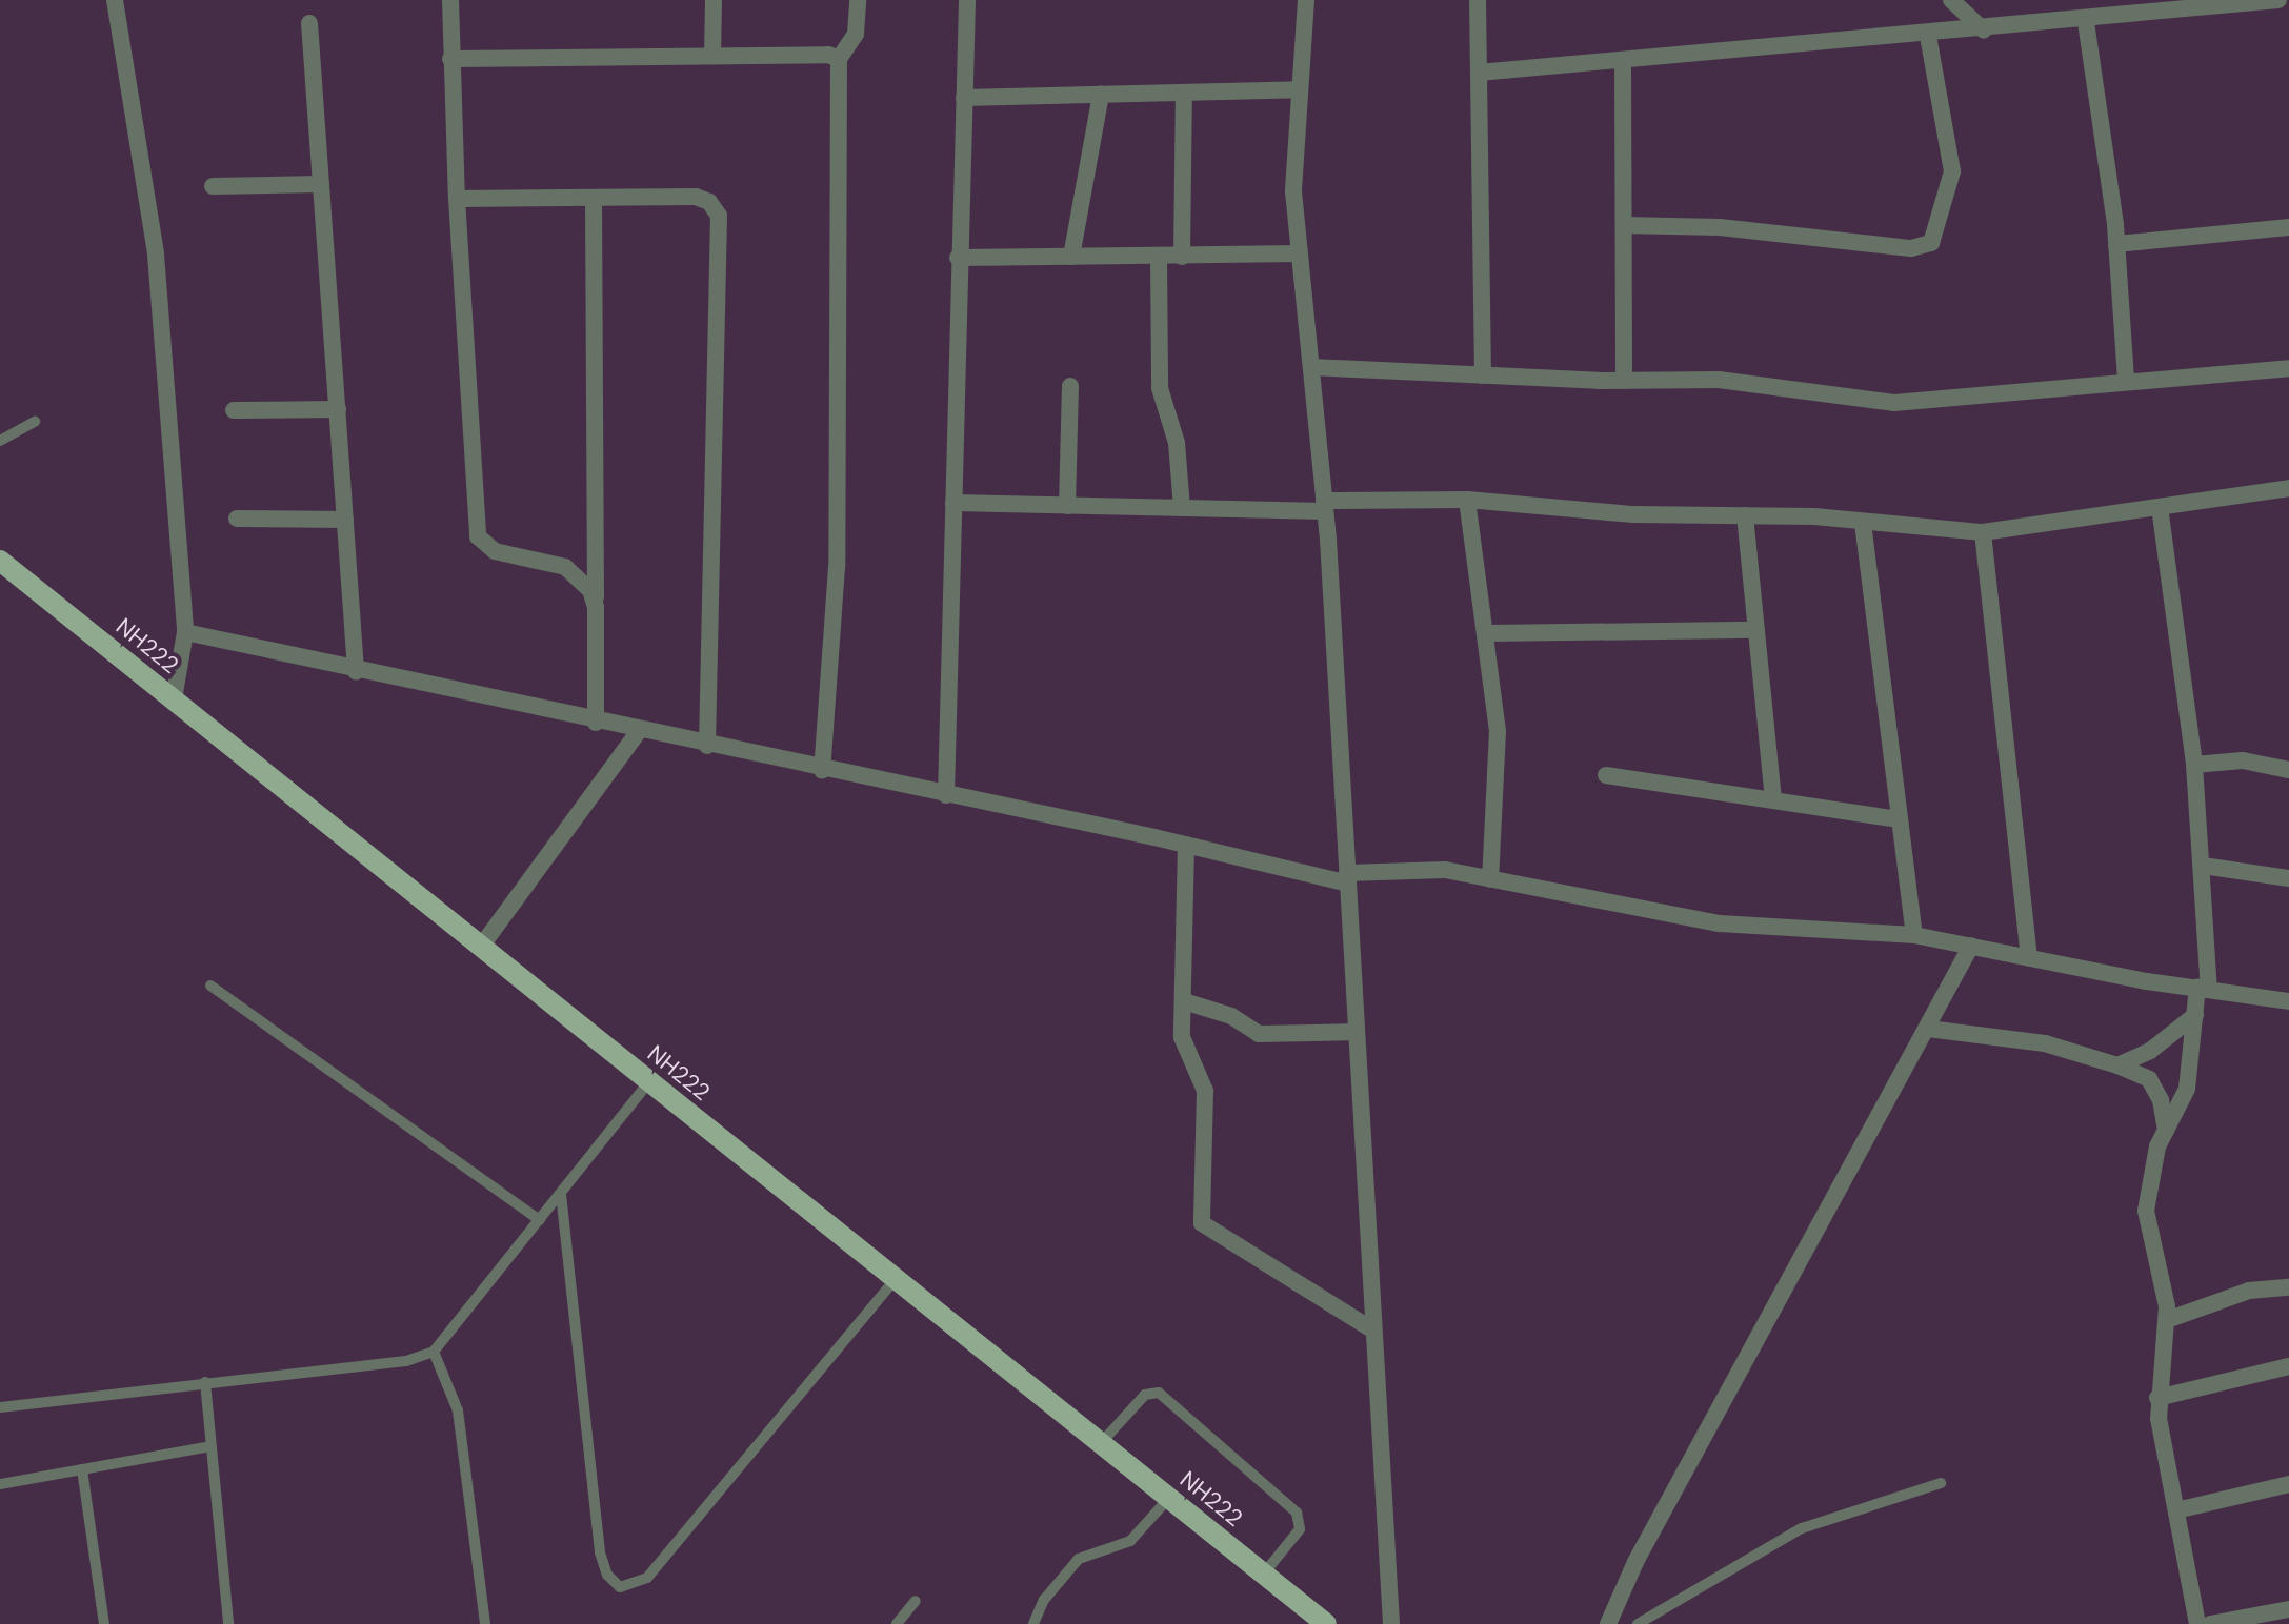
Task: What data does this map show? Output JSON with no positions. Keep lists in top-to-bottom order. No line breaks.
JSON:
{"streets":{"main road":["NH222"]}}
